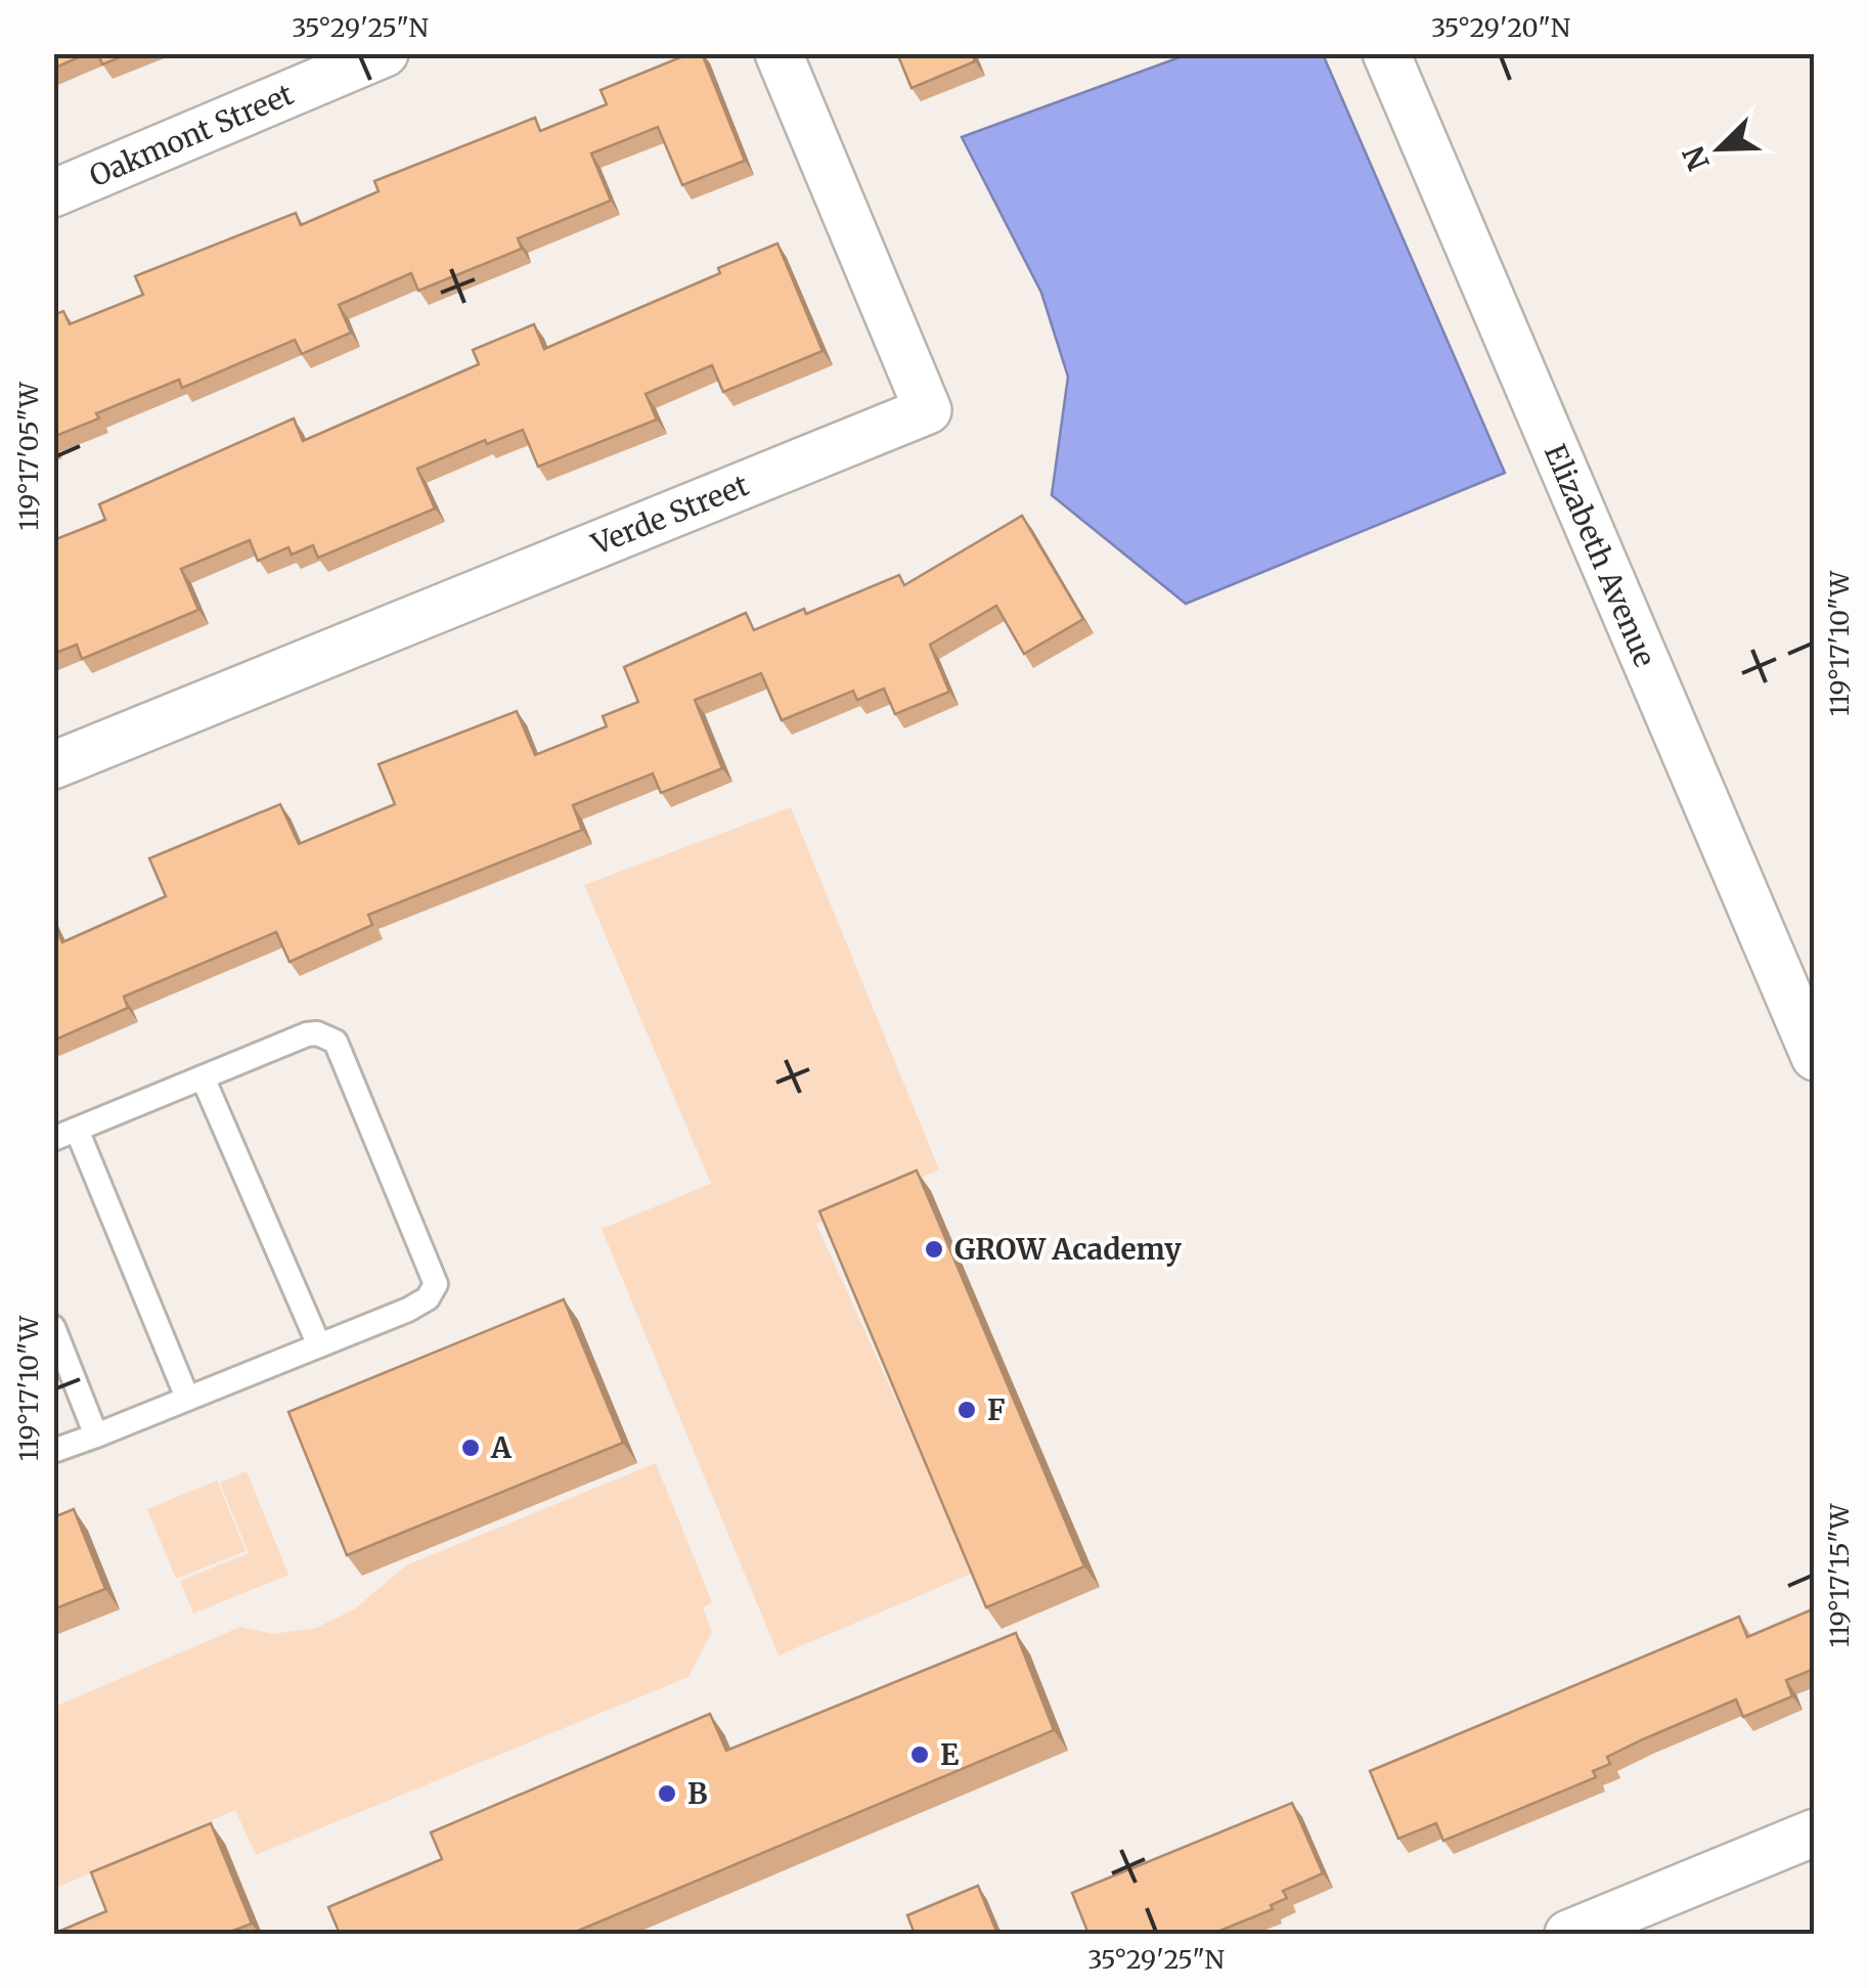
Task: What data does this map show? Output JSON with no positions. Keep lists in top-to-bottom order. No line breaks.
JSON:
{"streets":{"street":["Oakmont Street","Verde Street","Elizabeth Avenue"]},"places":["GROW Academy","F","A","E","B"],"north":"bottom left","coordinates":["35°29'25\"N","35°29'20\"N","119°17'05\"W","119°17'10\"W","119°17'15\"W"]}
